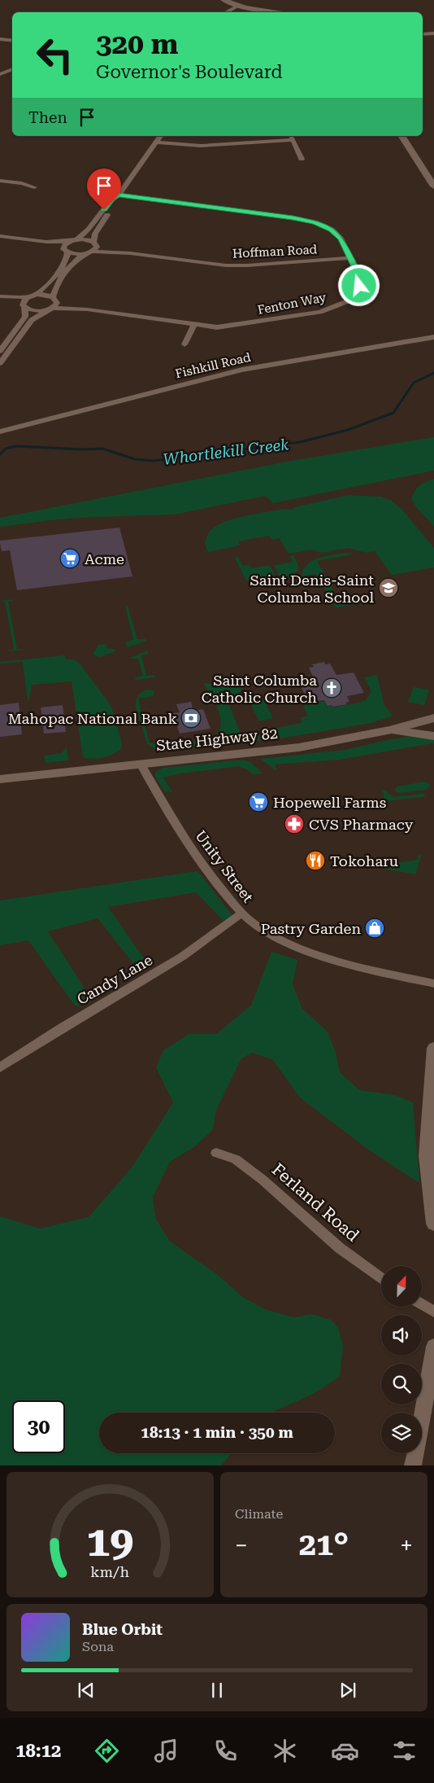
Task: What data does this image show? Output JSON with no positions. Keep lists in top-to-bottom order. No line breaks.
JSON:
{"streets":{"main road":["State Highway 82"],"street":["Hoffman Road","Fenton Way","Fishkill Road","Unity Street","Candy Lane","Ferland Road"]},"crossings":[["Hoffman Road","Fenton Way"],["State Highway 82","Unity Street"],["Unity Street","Candy Lane"]],"water":["Whortlekill Creek"],"places":{"supermarket":["Acme","Hopewell Farms"],"school or university":["Saint Denis-Saint Columba School"],"church":["Saint Columba Catholic Church"],"bank":["Mahopac National Bank"],"pharmacy":["CVS Pharmacy"],"restaurant":["Tokoharu"],"shop":["Pastry Garden"]},"north":"top","page":{"turn":["320 m","Governor's Boulevard"],"then":"Then","limit":"30","trip":"18:13 · 1 min · 350 m","tile":"Climate","heat":["−","21°","+"],"song":["Blue Orbit","Sona"],"tabs":"18:12","gauge":["19","km/h"]}}
